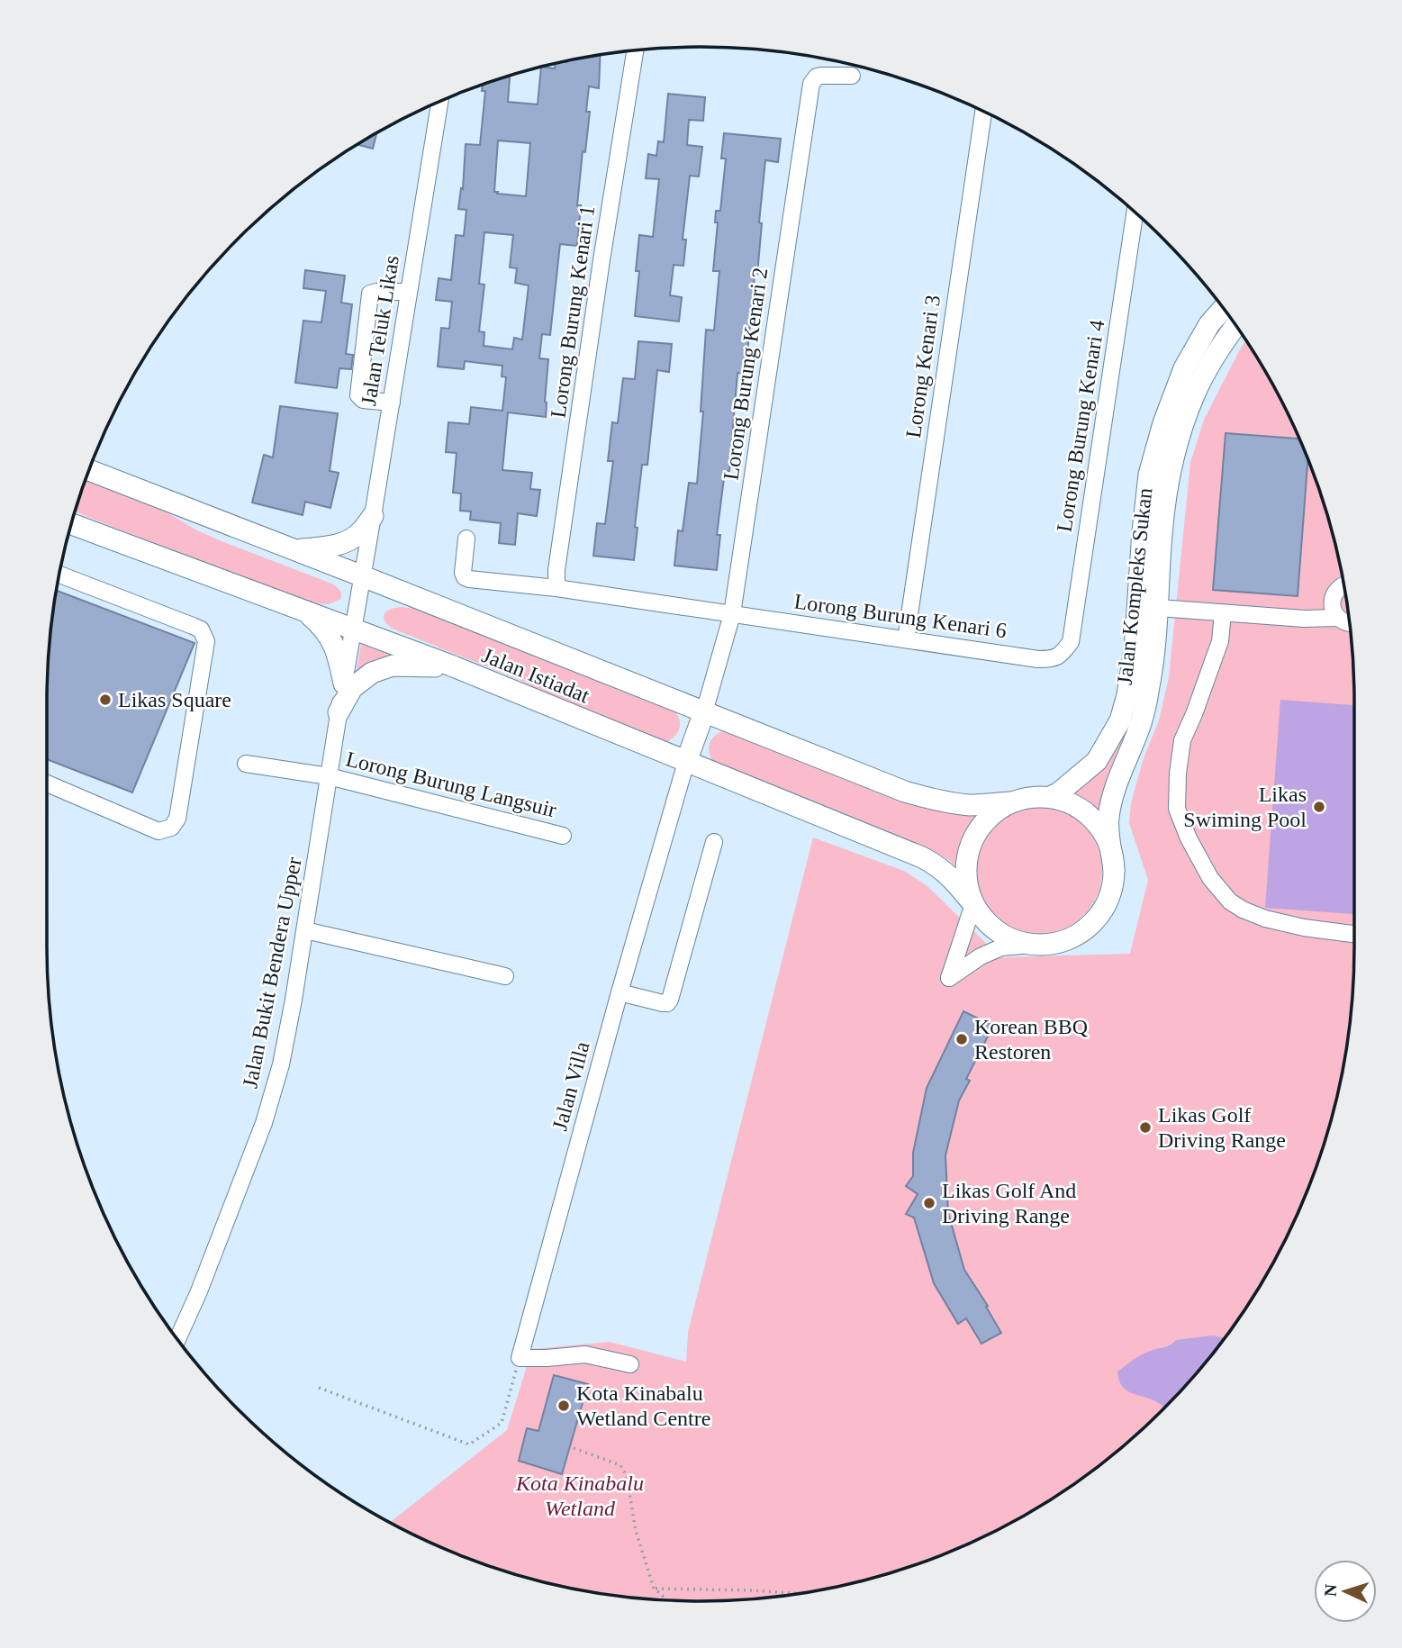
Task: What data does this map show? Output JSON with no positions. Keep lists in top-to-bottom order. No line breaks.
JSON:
{"streets":{"main road":["Jalan Kompleks Sukan","Jalan Istiadat"],"street":["Lorong Burung Kenari 1","Jalan Teluk Likas","Lorong Kenari 3","Lorong Burung Kenari 2","Lorong Burung Kenari 4","Lorong Burung Kenari 6","Lorong Burung Langsuir","Jalan Bukit Bendera Upper","Jalan Villa"]},"crossings":[["Lorong Burung Kenari 1","Lorong Burung Kenari 6"],["Jalan Teluk Likas","Jalan Istiadat"],["Jalan Teluk Likas","Jalan Bukit Bendera Upper"],["Lorong Kenari 3","Lorong Burung Kenari 6"],["Lorong Burung Kenari 2","Lorong Burung Kenari 6"],["Lorong Burung Kenari 2","Jalan Istiadat"],["Lorong Burung Kenari 4","Lorong Burung Kenari 6"],["Jalan Kompleks Sukan","Jalan Istiadat"],["Jalan Istiadat","Jalan Bukit Bendera Upper"],["Jalan Istiadat","Jalan Villa"],["Lorong Burung Langsuir","Jalan Bukit Bendera Upper"]],"parks":["Kota Kinabalu Wetland"],"places":["Likas Square","Likas Swiming Pool","Korean BBQ Restoren","Likas Golf Driving Range","Likas Golf And Driving Range","Kota Kinabalu Wetland Centre"],"north":"left"}
